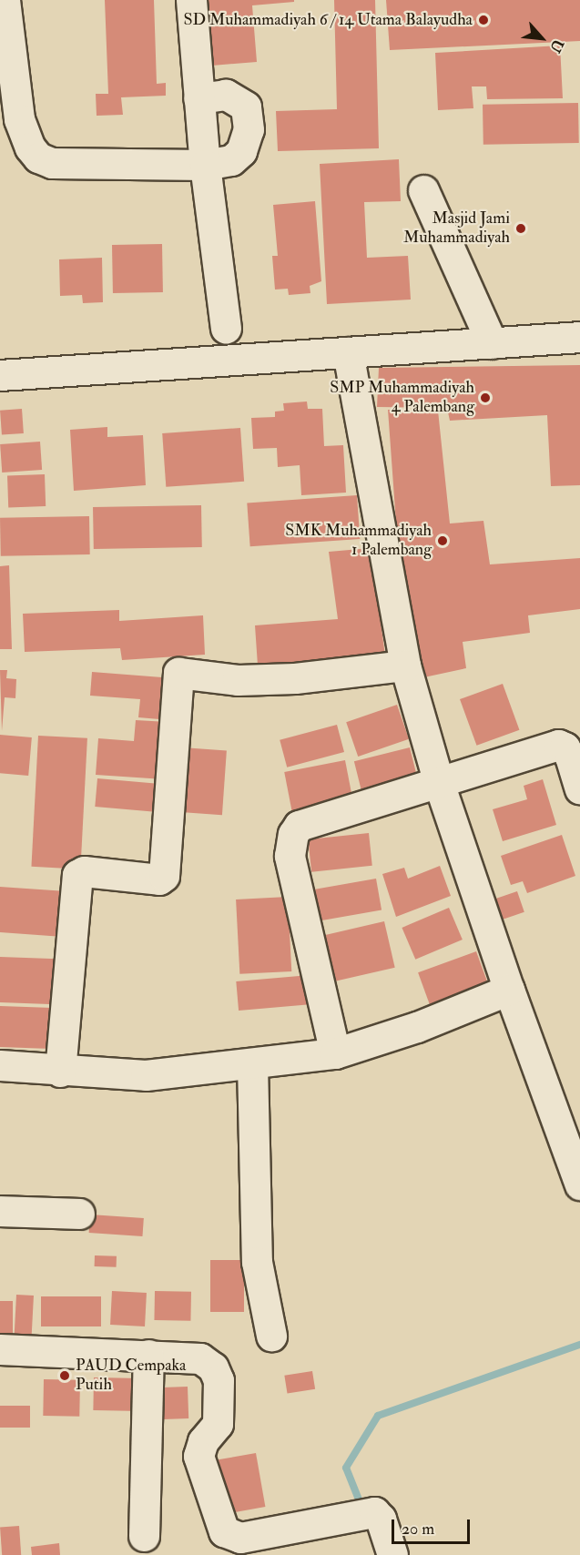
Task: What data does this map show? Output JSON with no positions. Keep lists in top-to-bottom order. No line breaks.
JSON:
{"places":["SD Muhammadiyah 6 / 14 Utama Balayudha","Masjid Jami Muhammadiyah","SMP Muhammadiyah 4 Palembang","SMK Muhammadiyah 1 Palembang","PAUD Cempaka Putih"],"scale_bar":"20 m","north":"bottom right"}
